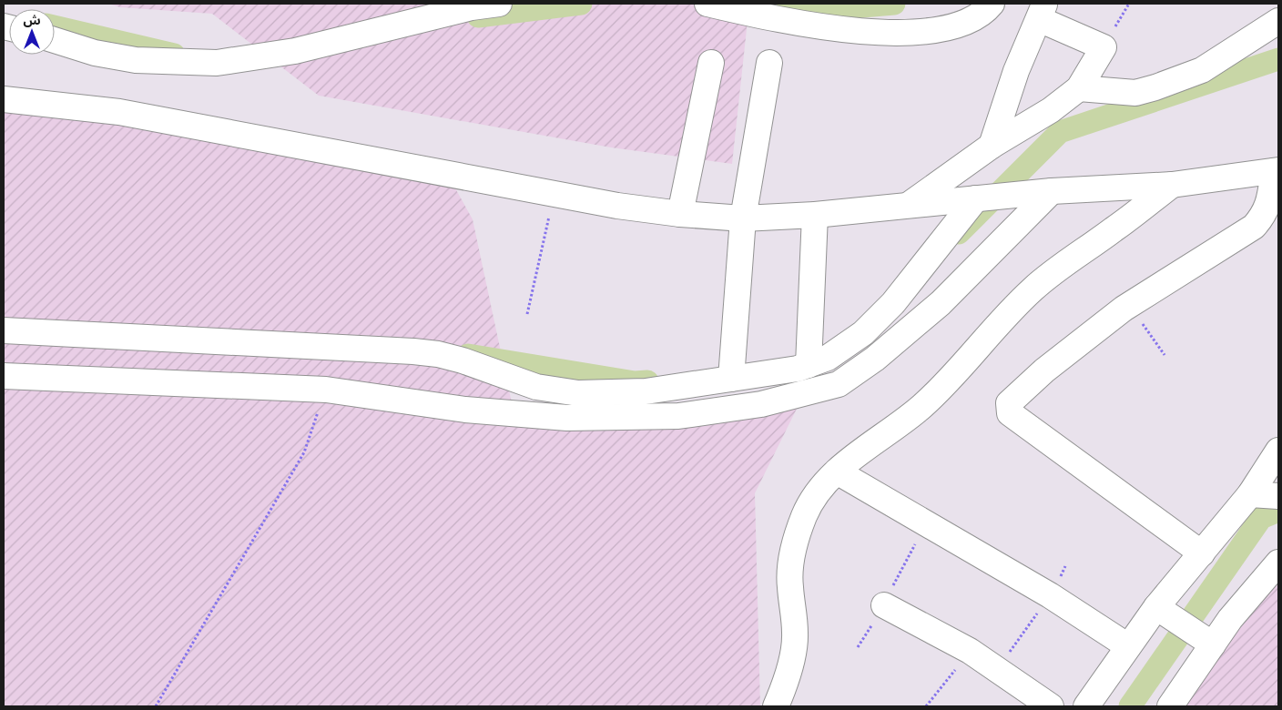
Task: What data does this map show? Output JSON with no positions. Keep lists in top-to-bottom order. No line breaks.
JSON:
{"north":"top"}
